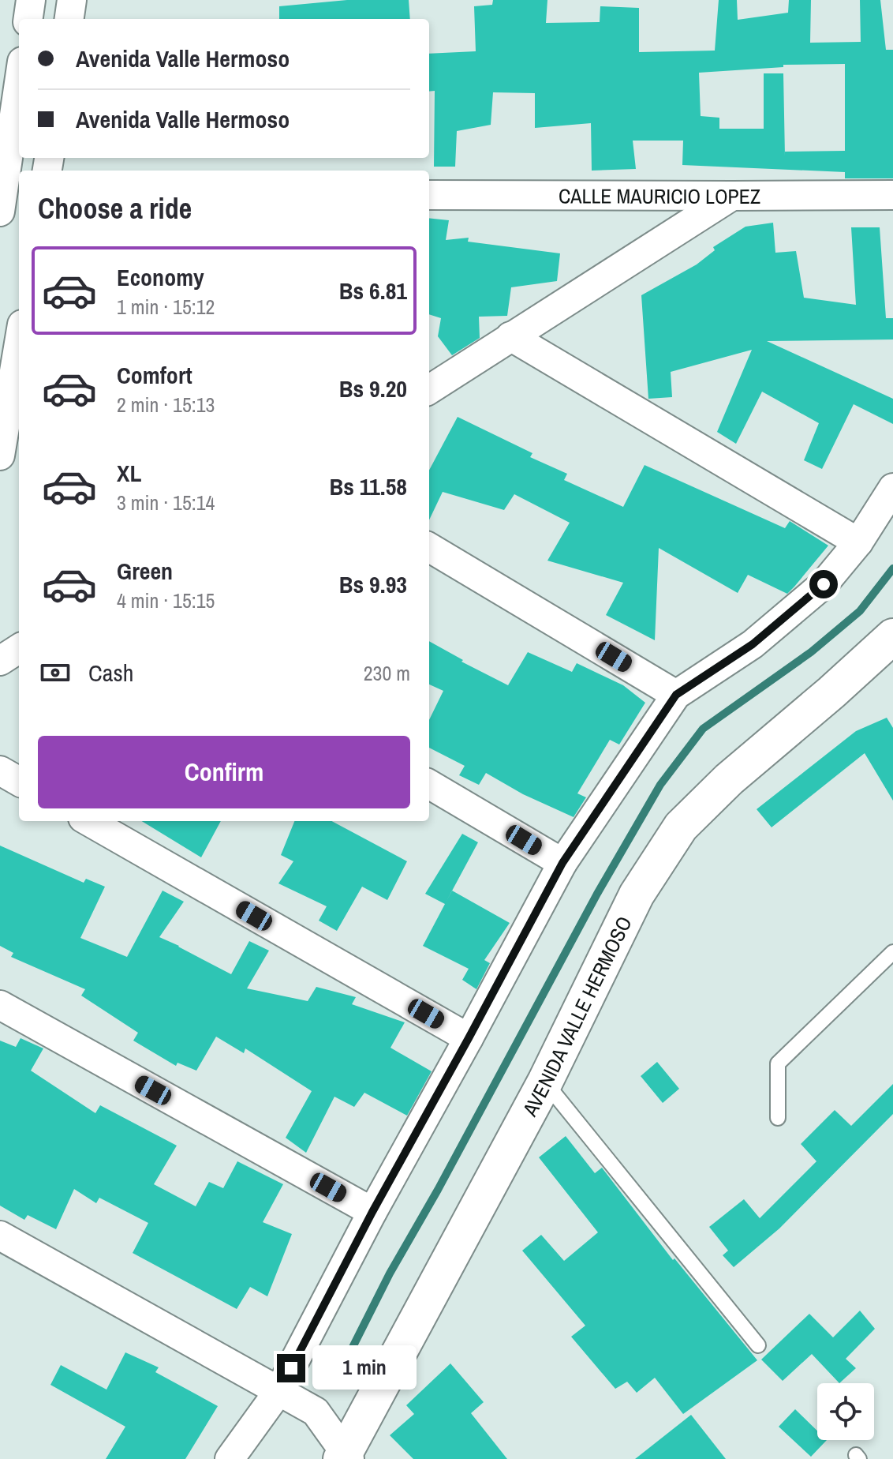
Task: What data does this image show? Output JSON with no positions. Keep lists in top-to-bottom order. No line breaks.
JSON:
{"streets":{"street":["CALLE MAURICIO LOPEZ","AVENIDA VALLE HERMOSO"]},"page":{"banner":["Avenida Valle Hermoso","Avenida Valle Hermoso"],"heading":"Choose a ride","list":[{"name":"Economy","note":"1 min · 15:12","value":"Bs 6.81"},{"name":"Comfort","note":"2 min · 15:13","value":"Bs 9.20"},{"name":"XL","note":"3 min · 15:14","value":"Bs 11.58"},{"name":"Green","note":"4 min · 15:15","value":"Bs 9.93"}],"pay":["Cash","230 m"],"buttons":"Confirm","bubble":"1 min"}}
